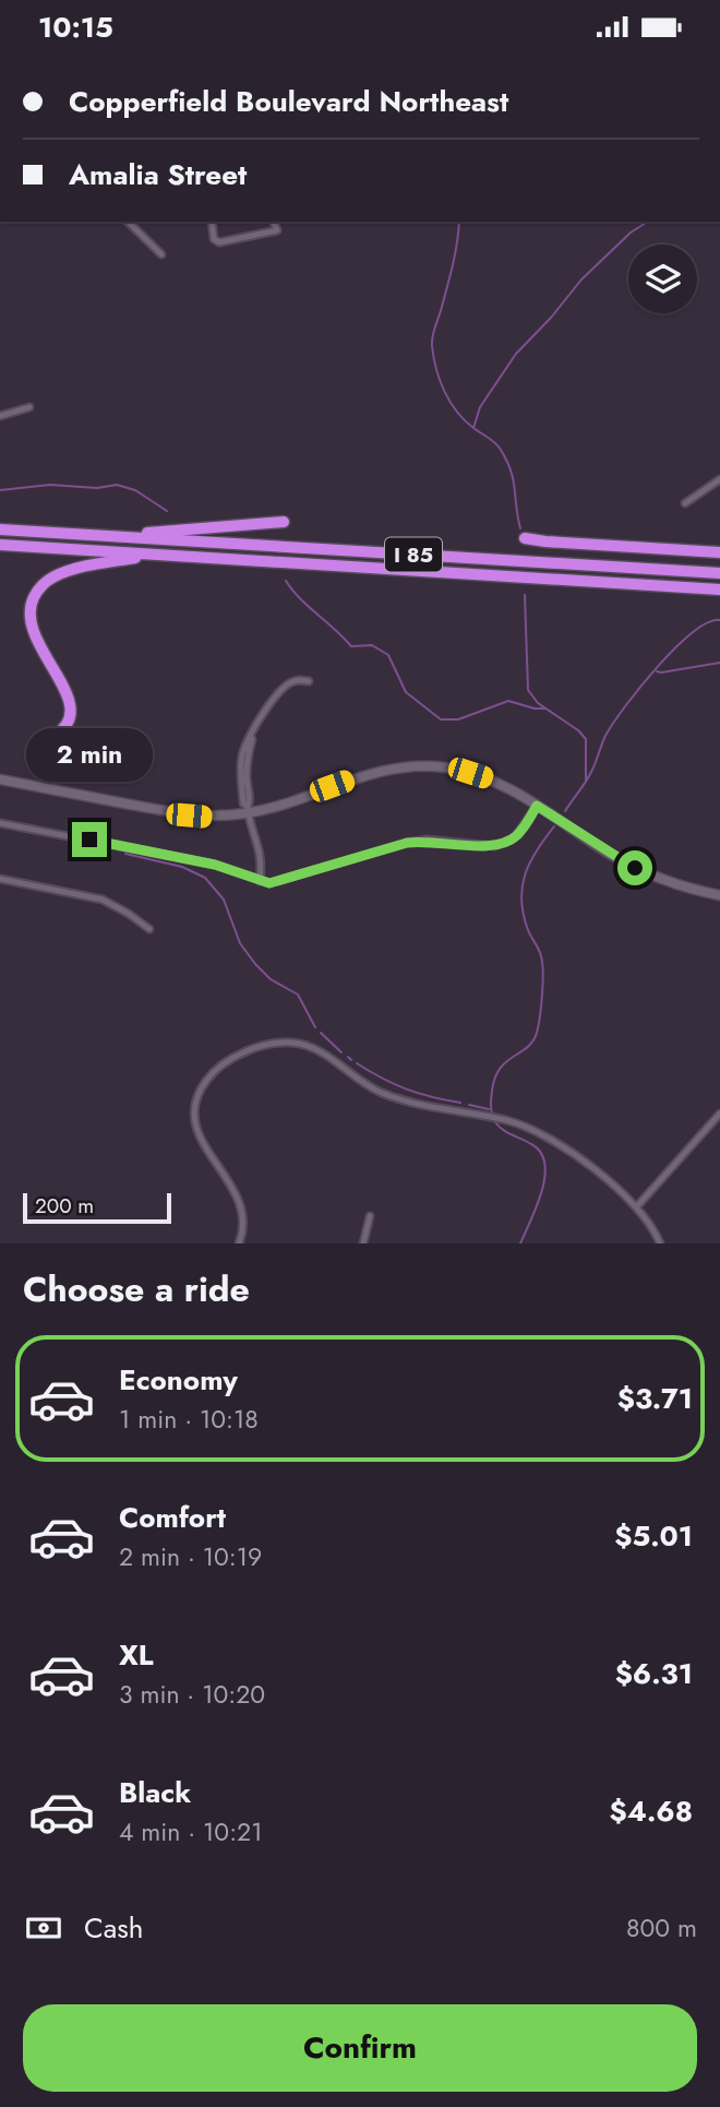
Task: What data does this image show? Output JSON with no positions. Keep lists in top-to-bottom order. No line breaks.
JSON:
{"streets":{"highway":["I 85"]},"scale_bar":"200 m","page":{"status":"10:15","banner":["Copperfield Boulevard Northeast","Amalia Street"],"bubble":"2 min","scale":"200 m","heading":"Choose a ride","list":[{"name":"Economy","note":"1 min · 10:18","value":"$3.71"},{"name":"Comfort","note":"2 min · 10:19","value":"$5.01"},{"name":"XL","note":"3 min · 10:20","value":"$6.31"},{"name":"Black","note":"4 min · 10:21","value":"$4.68"}],"pay":["Cash","800 m"],"buttons":"Confirm"}}
